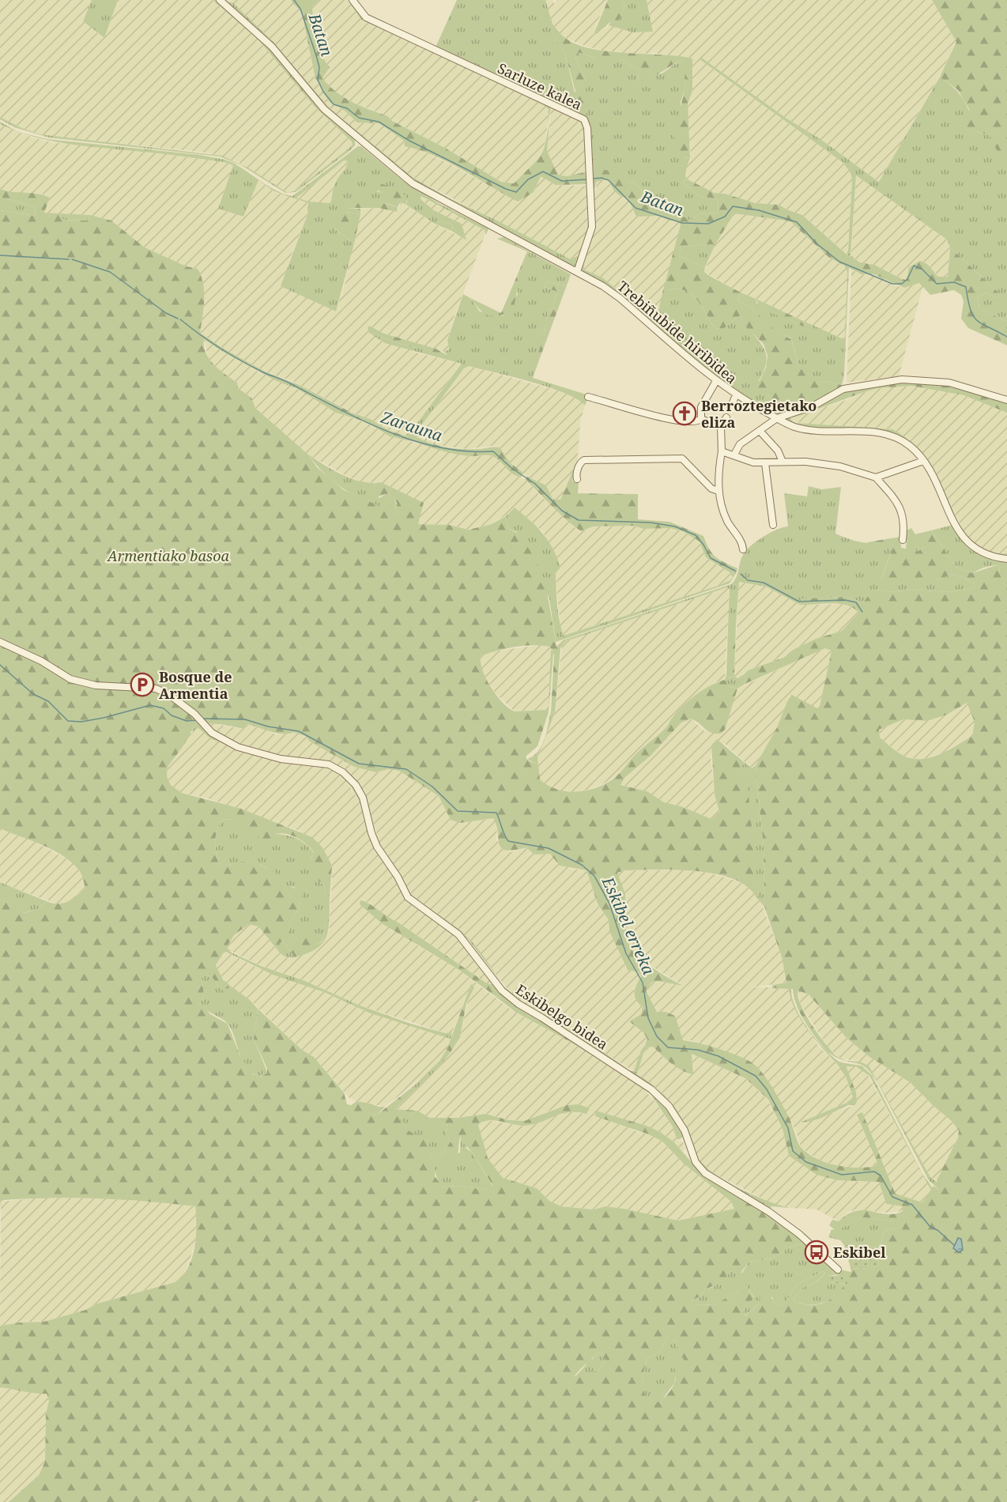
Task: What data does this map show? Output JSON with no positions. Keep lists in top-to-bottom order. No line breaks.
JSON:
{"streets":{"street":["Sarluze kalea","Trebiñubide hiribidea","Eskibelgo bidea"]},"crossings":[["Sarluze kalea","Trebiñubide hiribidea"]],"water":["Batan","Zarauna","Eskibel erreka"],"parks":["Armentiako basoa"],"places":{"church":["Berroztegietako eliza"],"parking":["Bosque de Armentia"],"bus stop":["Eskibel"]}}
